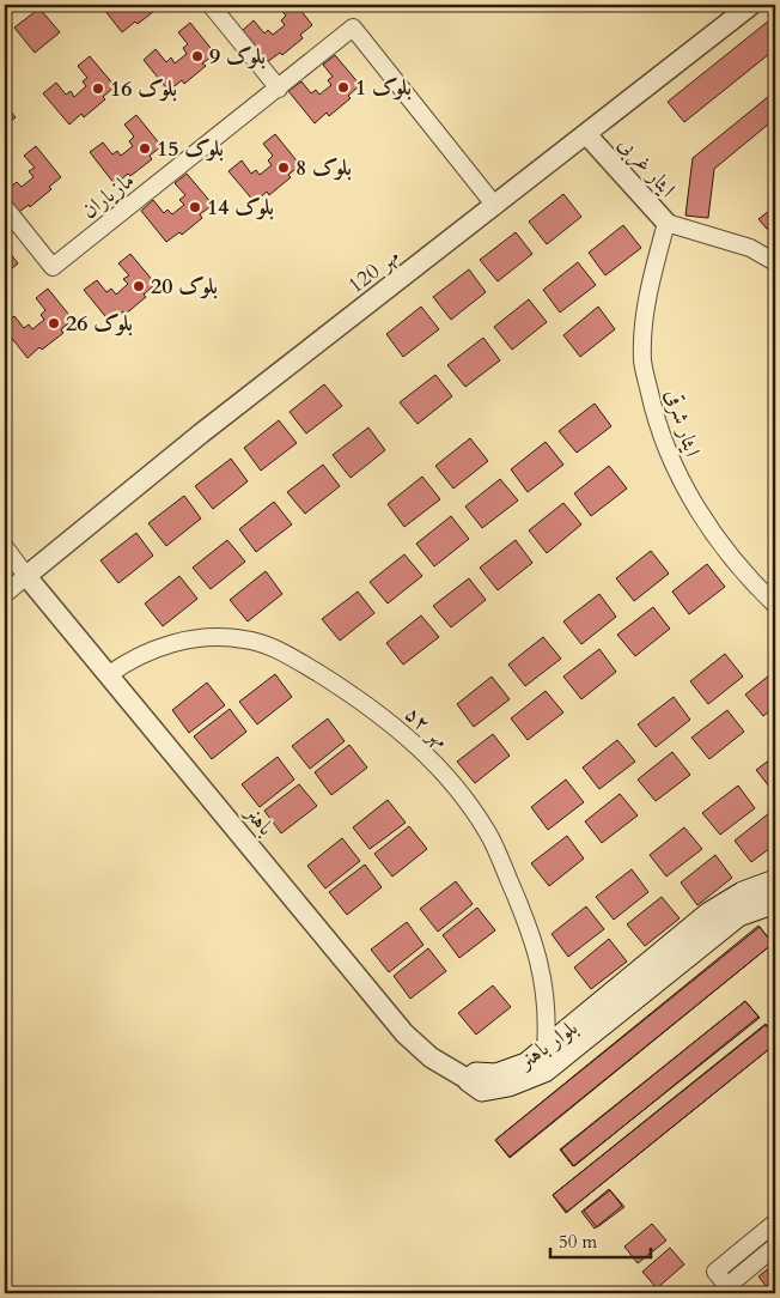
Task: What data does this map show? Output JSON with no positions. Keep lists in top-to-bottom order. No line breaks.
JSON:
{"streets":{"main road":["بلوار باهنر"],"street":["ایثار غربی","مازیاران","مهر 120","ایثار شرقی","مهر ۵۲","باهنر"]},"crossings":[["ایثار غربی","مهر 120"],["ایثار غربی","ایثار شرقی"],["مازیاران","مهر 120"],["مهر 120","باهنر"],["مهر ۵۲","باهنر"],["مهر ۵۲","بلوار باهنر"],["باهنر","بلوار باهنر"]],"places":["بلوک 9","بلوک 1","بلوک 16","بلوک 15","بلوک 8","بلوک 14","بلوک 20","بلوک 26"],"scale_bar":"50 m"}
